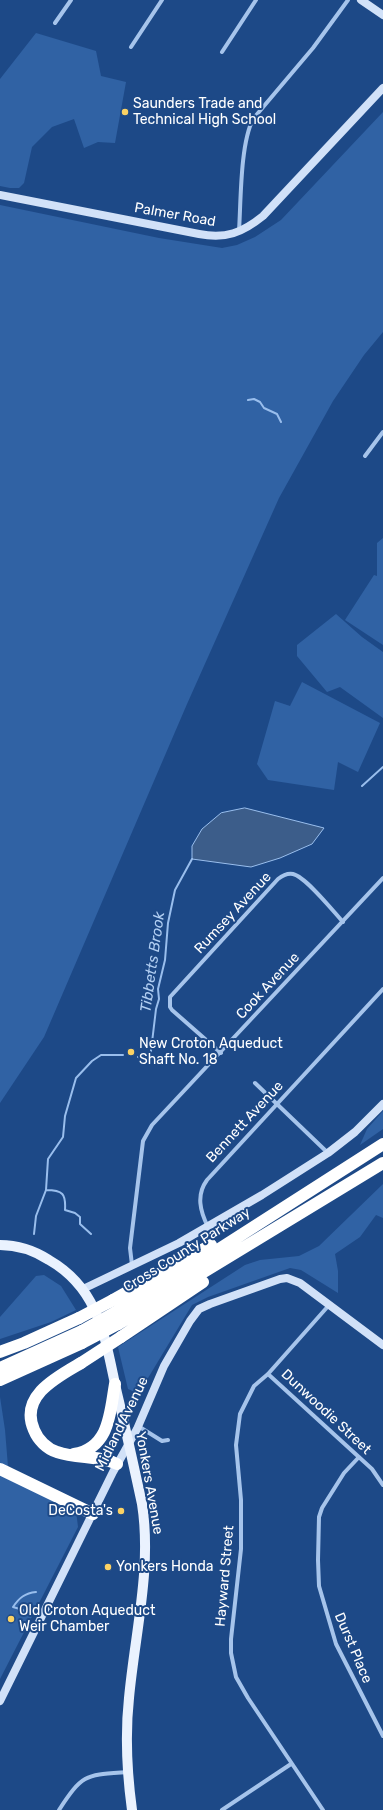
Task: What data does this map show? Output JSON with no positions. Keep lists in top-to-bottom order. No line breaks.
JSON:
{"streets":{"highway":["Cross County Parkway"],"main road":["Yonkers Avenue"],"street":["Palmer Road","Rumsey Avenue","Cook Avenue","Bennett Avenue","Dunwoodie Street","Midland Avenue","Hayward Street","Durst Place"]},"crossings":[["Rumsey Avenue","Cook Avenue"],["Dunwoodie Street","Hayward Street"],["Dunwoodie Street","Durst Place"],["Midland Avenue","Yonkers Avenue"],["Midland Avenue","Hayward Street"]],"water":["Tibbetts Brook"],"places":["Saunders Trade and Technical High School","New Croton Aqueduct Shaft No. 18","DeCosta's","Yonkers Honda","Old Croton Aqueduct Weir Chamber"]}
